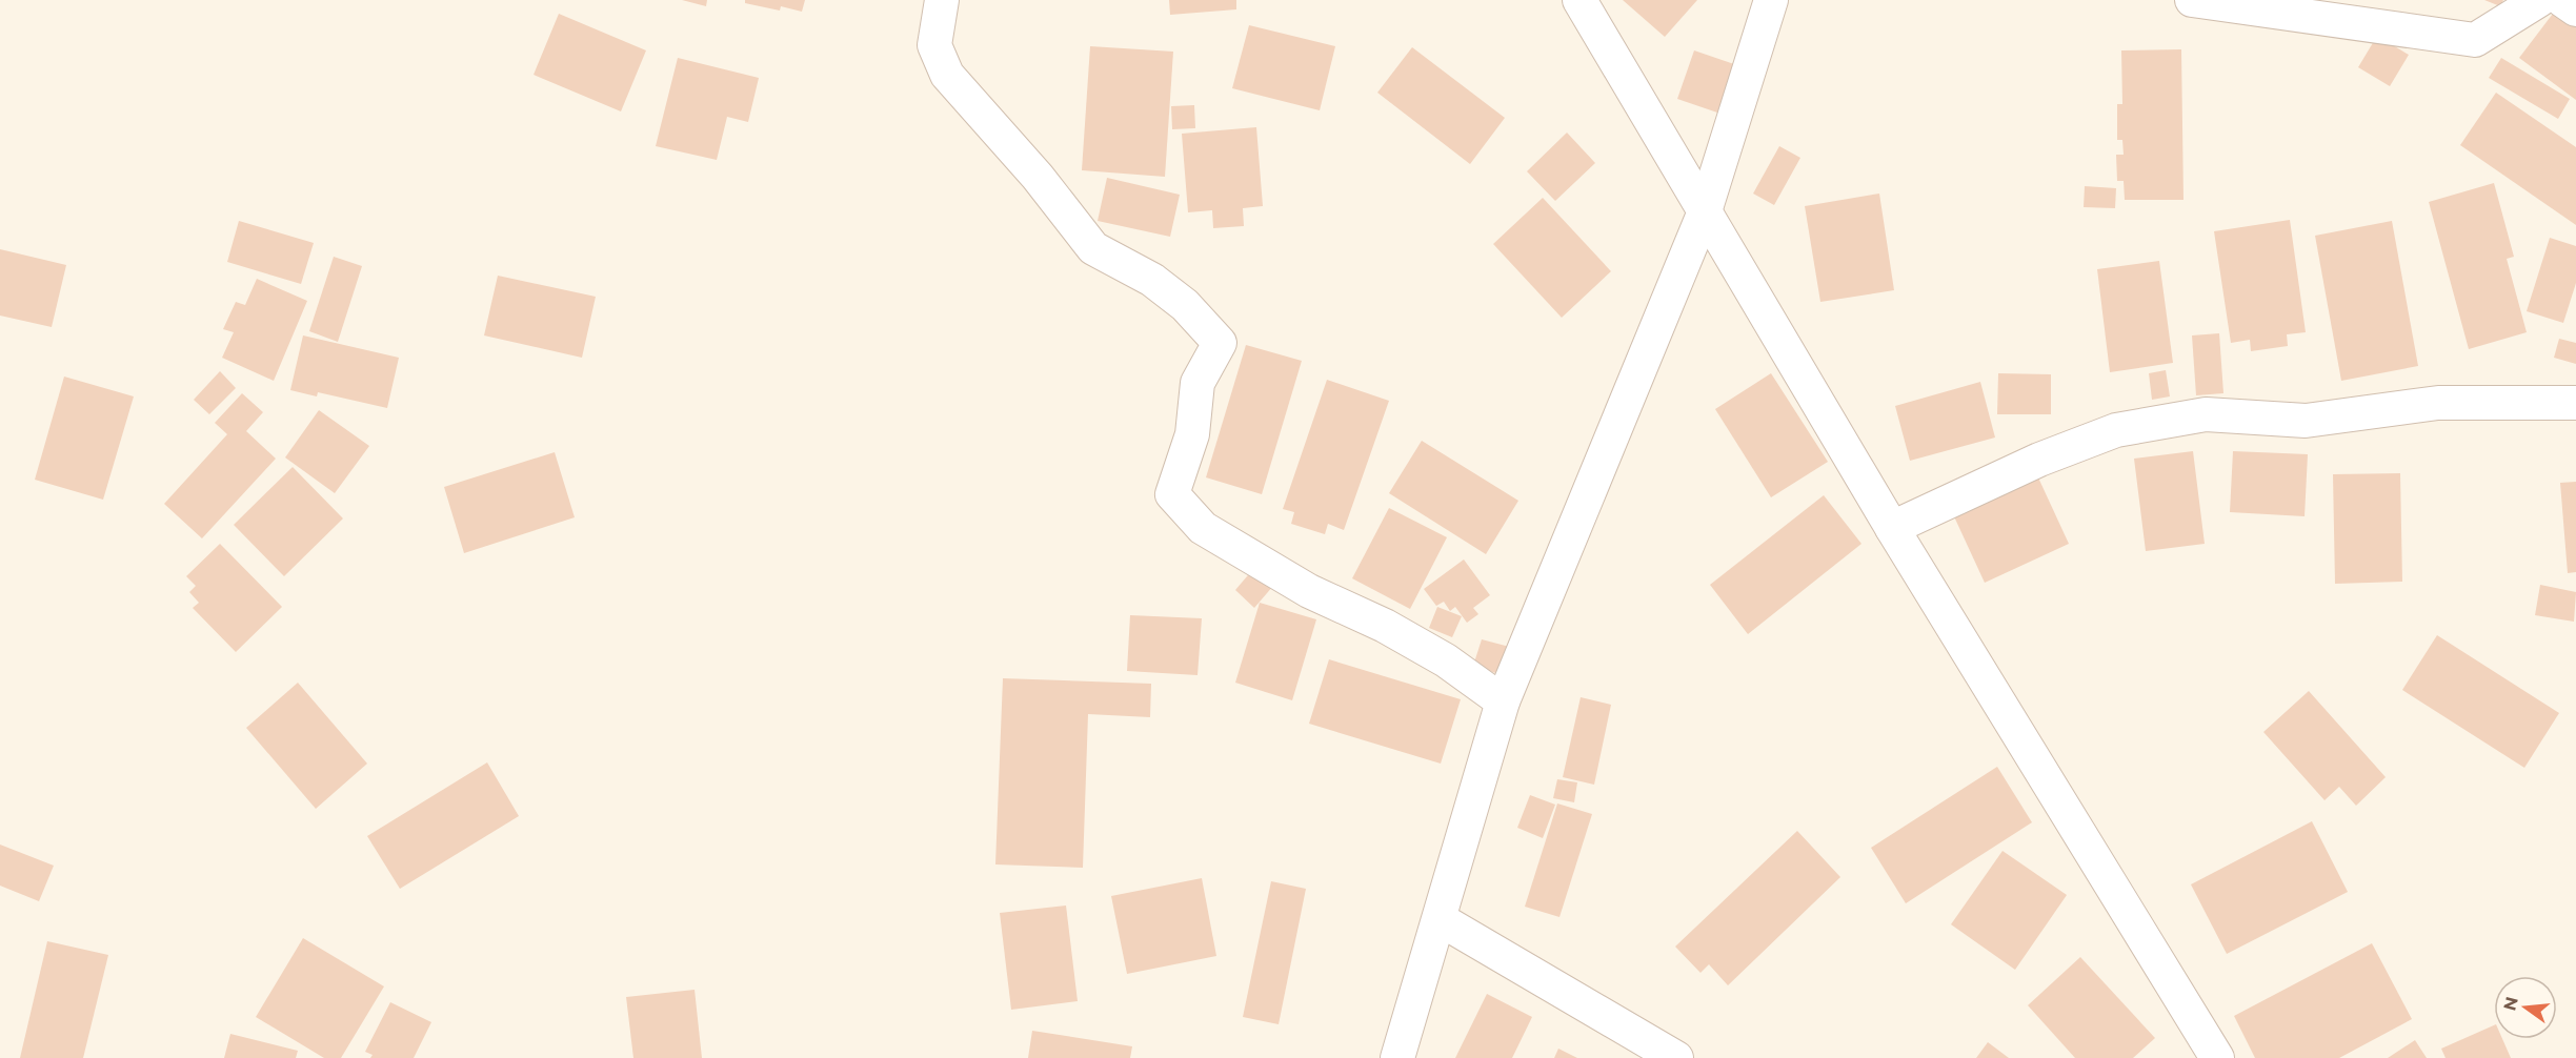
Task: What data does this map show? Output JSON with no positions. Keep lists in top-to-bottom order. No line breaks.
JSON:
{"north":"left"}
